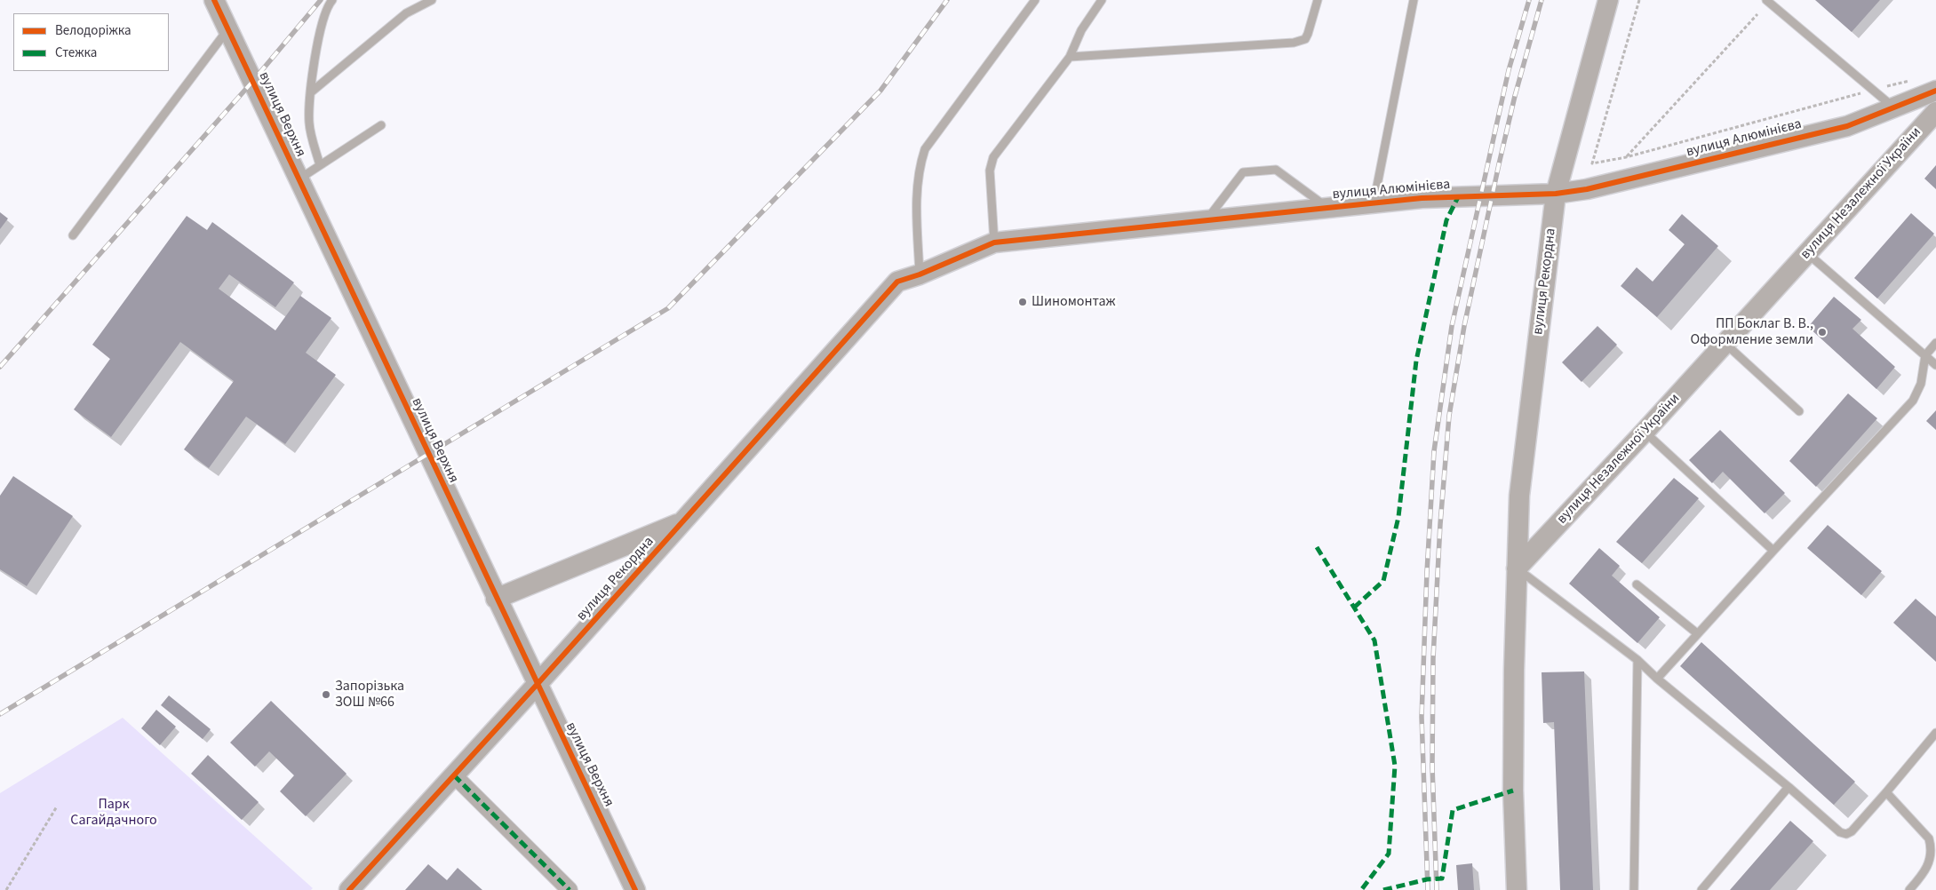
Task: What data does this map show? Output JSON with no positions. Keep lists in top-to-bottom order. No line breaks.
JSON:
{"streets":{"street":["вулиця Верхня","вулиця Алюмінієва","вулиця Незалежної України","вулиця Рекордна"]},"crossings":[["вулиця Верхня","вулиця Рекордна"],["вулиця Алюмінієва","вулиця Рекордна"],["вулиця Незалежної України","вулиця Рекордна"]],"parks":["Парк Сагайдачного"],"places":["Шиномонтаж","ПП Боклаг В. В., Оформление земли","Запорізька ЗОШ №66"],"legend":["Велодоріжка","Стежка"]}
